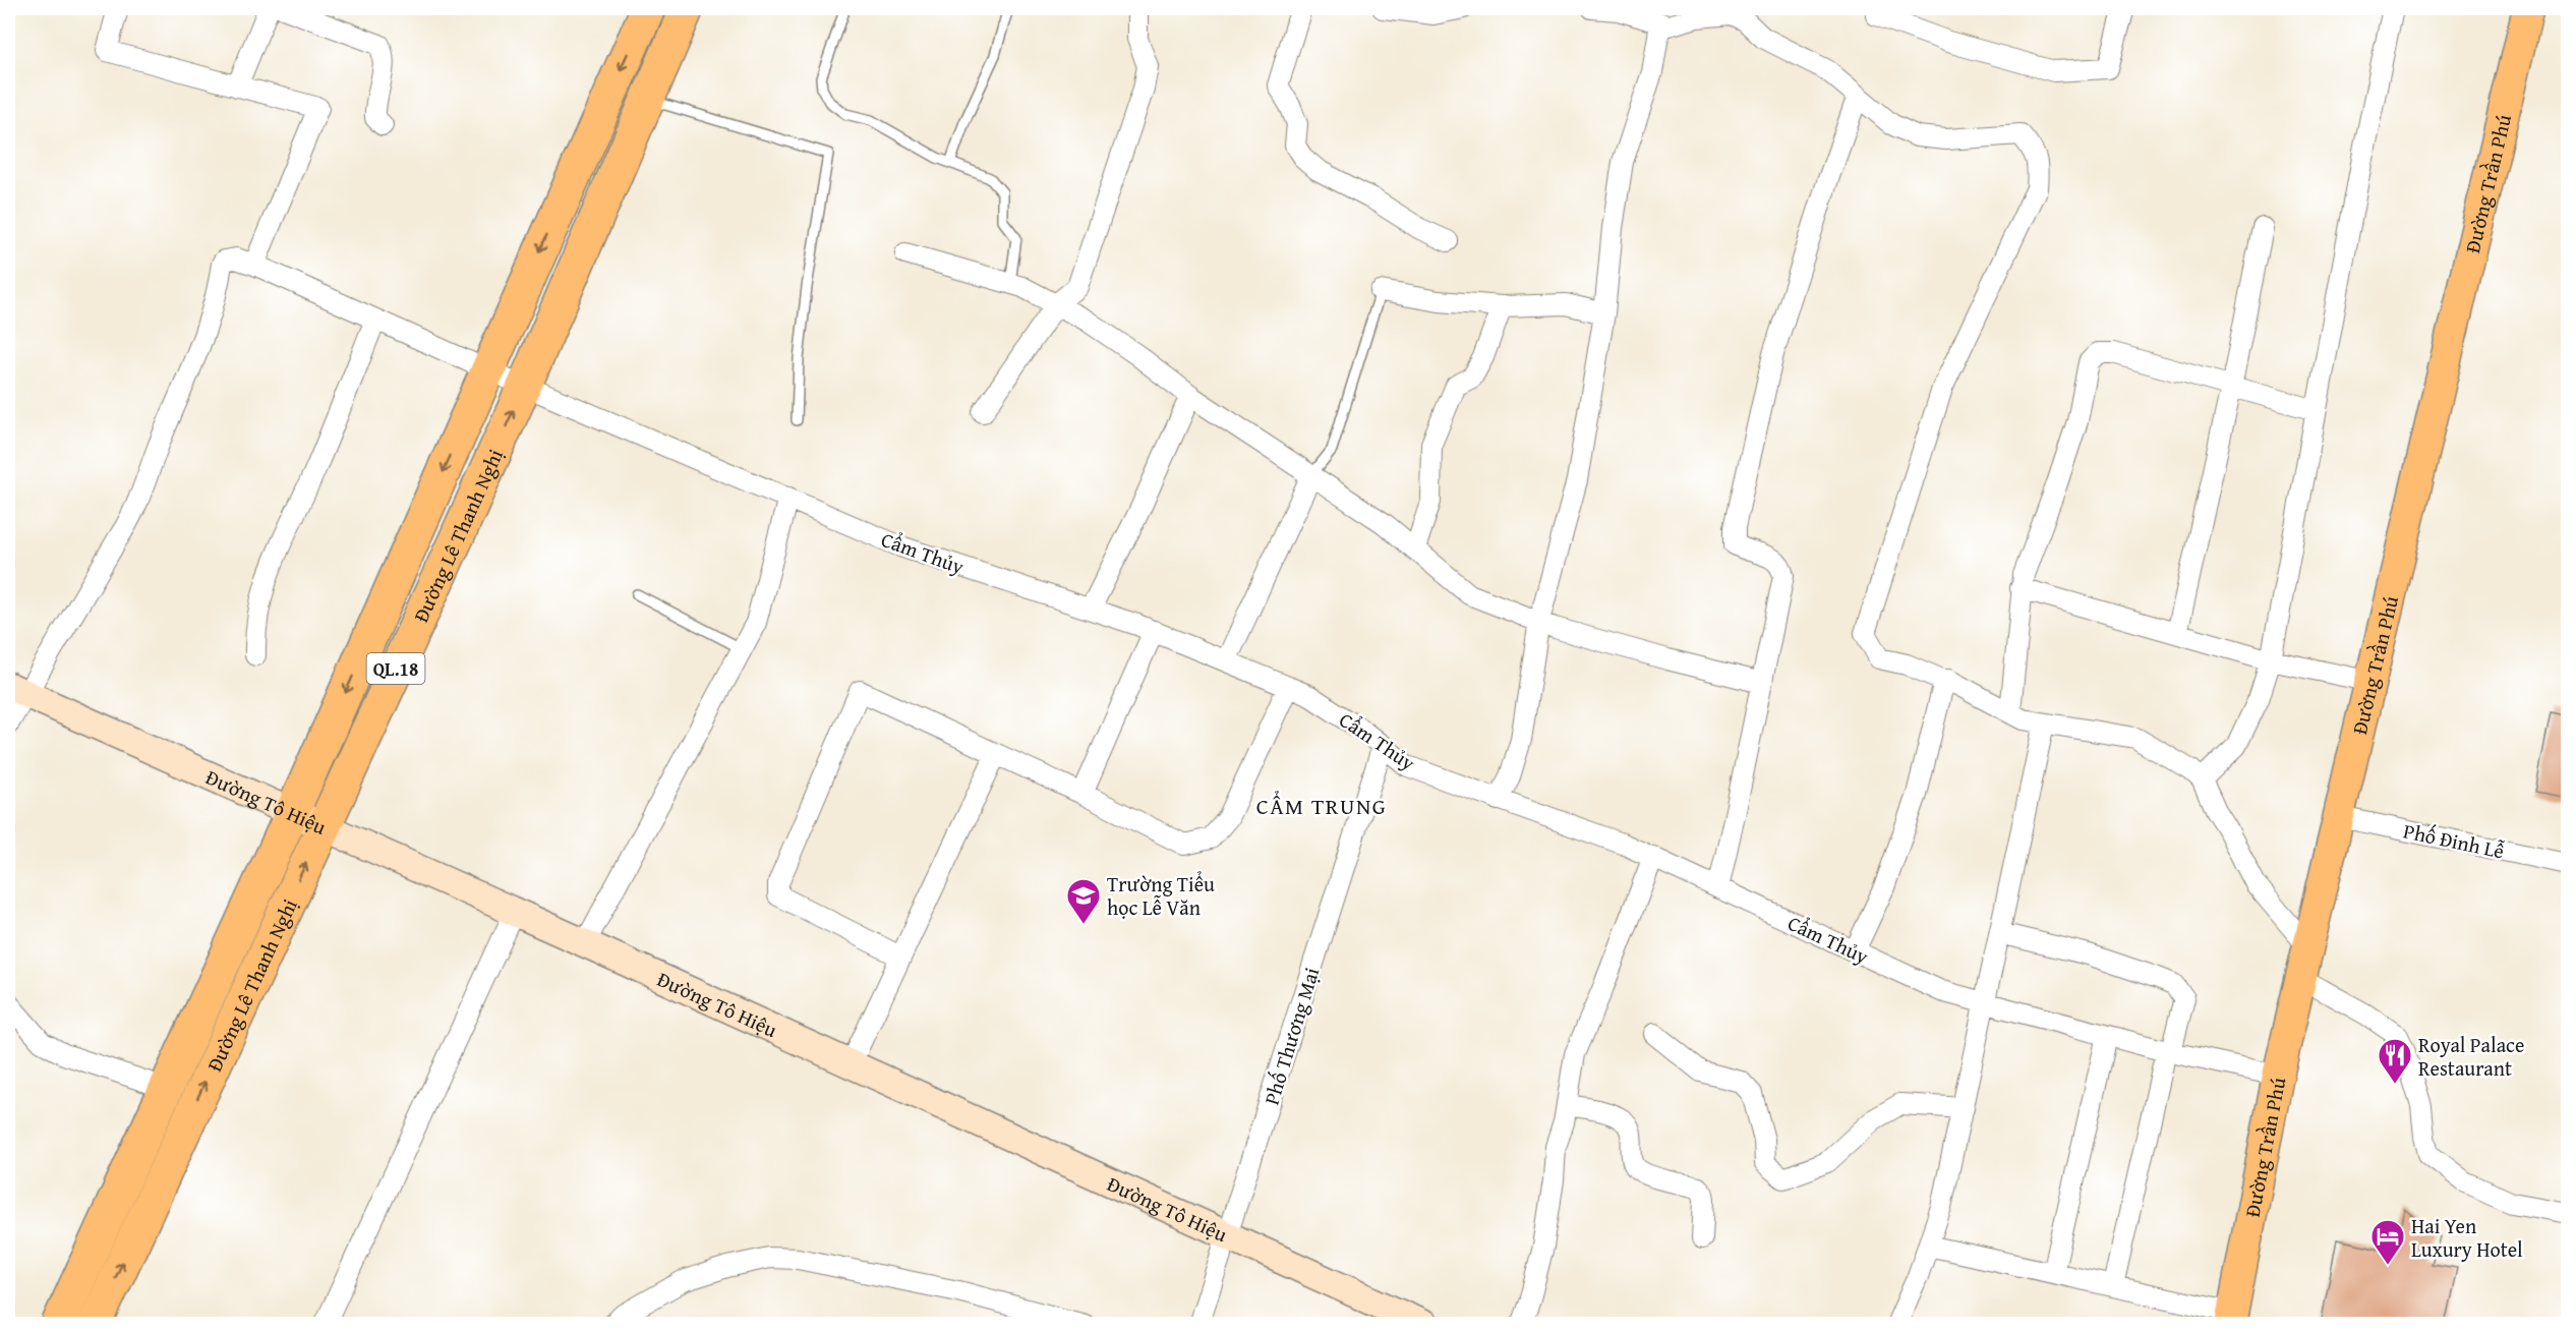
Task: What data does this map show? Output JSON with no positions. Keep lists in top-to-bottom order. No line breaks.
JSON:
{"streets":{"highway":["Đường Lê Thanh Nghị","QL.18"],"main road":["Đường Trần Phú"],"street":["Cẩm Thủy","Đường Tô Hiệu","Phố Đinh Lễ","Phố Thương Mại"]},"crossings":[["Đường Trần Phú","Cẩm Thủy"],["Đường Trần Phú","Phố Đinh Lễ"],["Đường Lê Thanh Nghị","Cẩm Thủy"],["Đường Lê Thanh Nghị","Đường Tô Hiệu"],["Cẩm Thủy","Đường Tô Hiệu"],["Cẩm Thủy","Phố Thương Mại"],["Đường Tô Hiệu","Phố Thương Mại"]],"districts":["CẨM TRUNG"],"places":{"school or university":["Trường Tiểu học Lễ Văn"],"restaurant":["Royal Palace Restaurant"],"hotel":["Hai Yen Luxury Hotel"]}}
